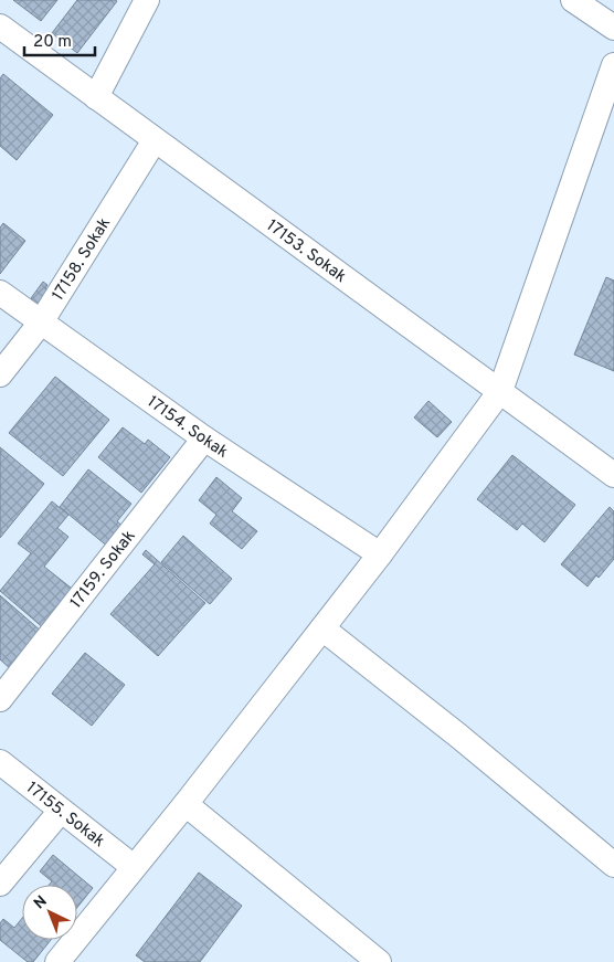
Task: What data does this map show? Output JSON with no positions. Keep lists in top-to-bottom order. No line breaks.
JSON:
{"streets":{"street":["17153. Sokak","17158. Sokak","17154. Sokak","17159. Sokak","17155. Sokak"]},"crossings":[["17153. Sokak","17158. Sokak"],["17158. Sokak","17154. Sokak"],["17154. Sokak","17159. Sokak"]],"scale_bar":"20 m","north":"top left"}
